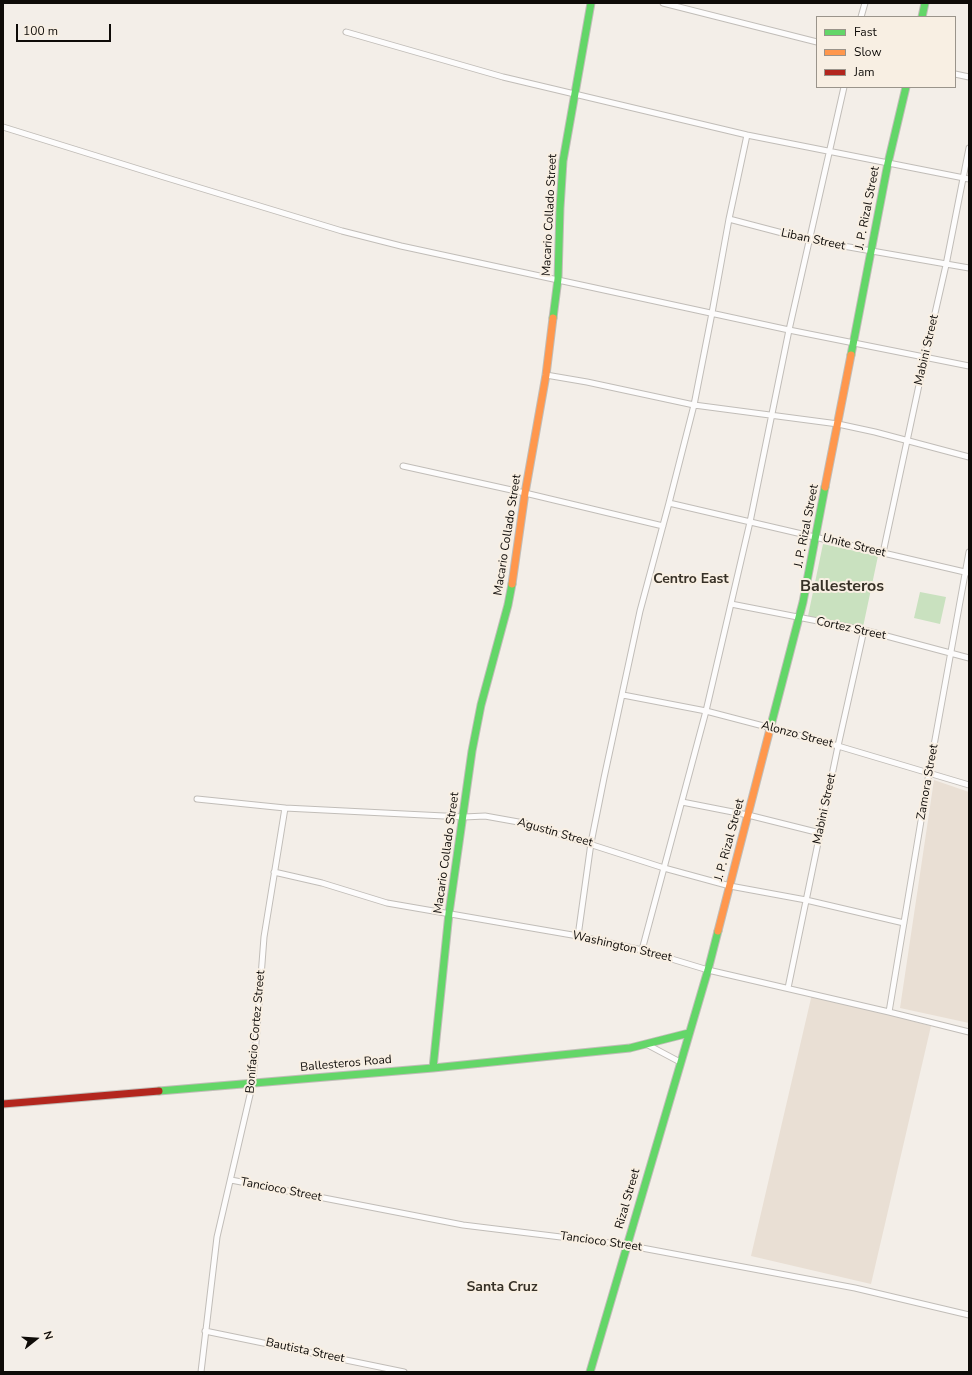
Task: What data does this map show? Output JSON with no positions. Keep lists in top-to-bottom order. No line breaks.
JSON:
{"streets":{"main road":["J. P. Rizal Street","Macario Collado Street","Ballesteros Road","Rizal Street"],"street":["Liban Street","Mabini Street","Unite Street","Cortez Street","Alonzo Street","Zamora Street","Agustin Street","Washington Street","Bonifacio Cortez Street","Tancioco Street","Bautista Street"]},"crossings":[["J. P. Rizal Street","Liban Street"],["J. P. Rizal Street","Unite Street"],["J. P. Rizal Street","Cortez Street"],["J. P. Rizal Street","Alonzo Street"],["J. P. Rizal Street","Agustin Street"],["J. P. Rizal Street","Washington Street"],["J. P. Rizal Street","Ballesteros Road"],["J. P. Rizal Street","Rizal Street"],["Macario Collado Street","Agustin Street"],["Macario Collado Street","Washington Street"],["Macario Collado Street","Ballesteros Road"],["Liban Street","Mabini Street"],["Mabini Street","Unite Street"],["Mabini Street","Cortez Street"],["Mabini Street","Alonzo Street"],["Mabini Street","Agustin Street"],["Mabini Street","Washington Street"],["Unite Street","Zamora Street"],["Cortez Street","Zamora Street"],["Alonzo Street","Zamora Street"],["Zamora Street","Agustin Street"],["Zamora Street","Washington Street"],["Agustin Street","Bonifacio Cortez Street"],["Washington Street","Bonifacio Cortez Street"],["Bonifacio Cortez Street","Ballesteros Road"],["Bonifacio Cortez Street","Tancioco Street"],["Bonifacio Cortez Street","Bautista Street"],["Ballesteros Road","Rizal Street"],["Tancioco Street","Rizal Street"]],"districts":["Centro East","Ballesteros","Santa Cruz"],"legend":["Fast","Slow","Jam"],"scale_bar":"100 m","north":"right"}
